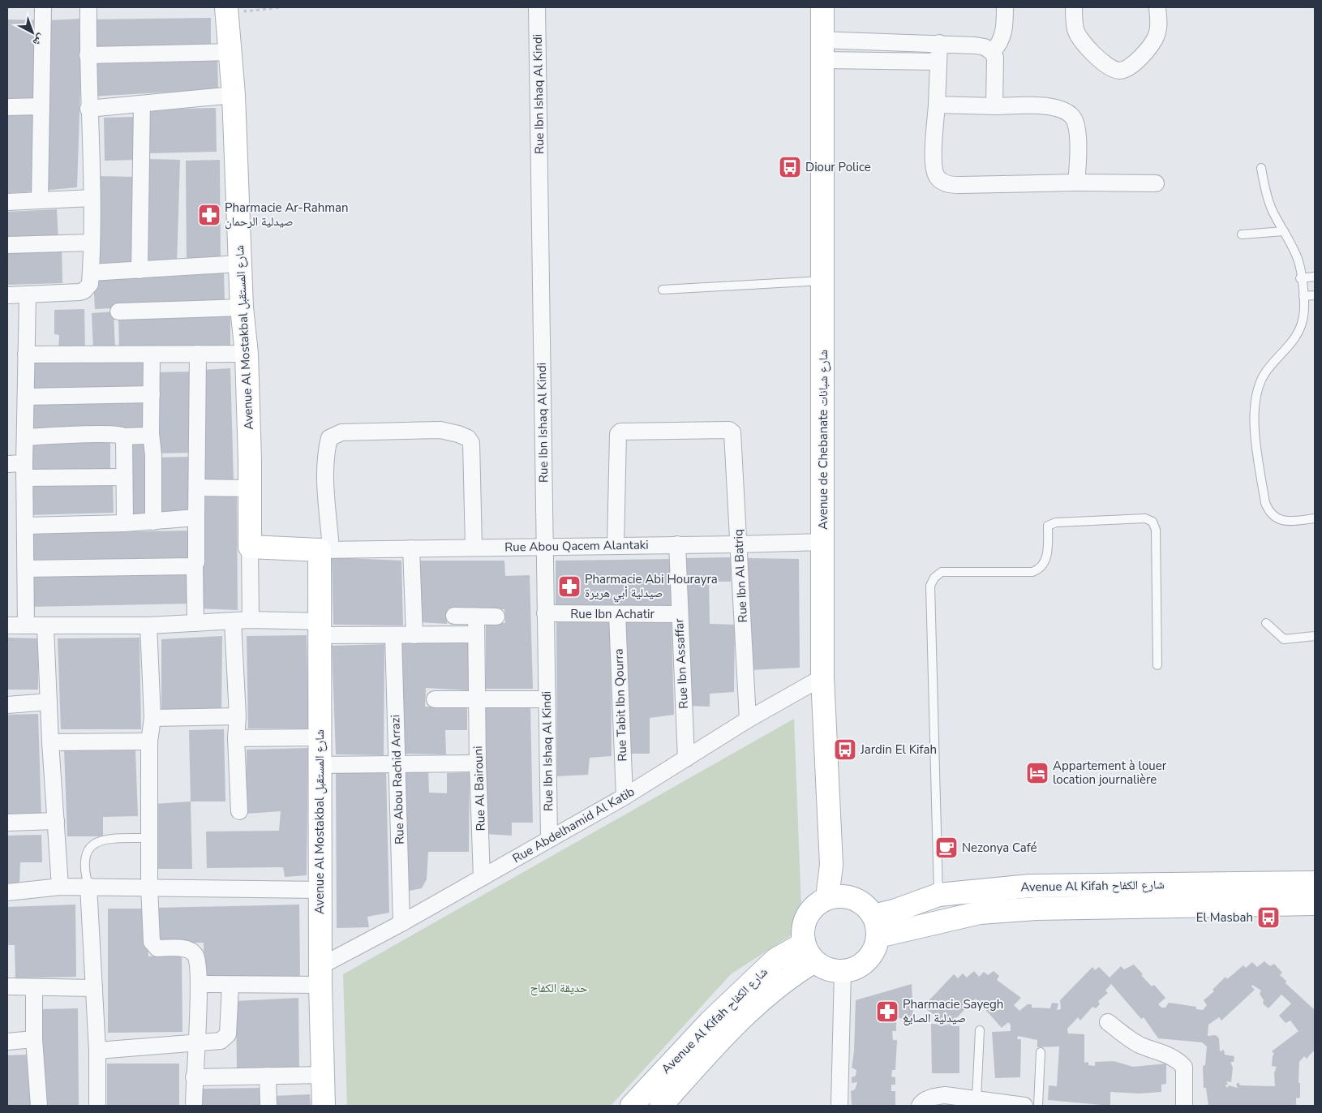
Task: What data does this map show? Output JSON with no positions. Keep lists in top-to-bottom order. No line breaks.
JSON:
{"streets":{"street":["Rue Ibn Ishaq Al Kindi","Avenue Al Mostakbal شارع المستقبل","Avenue de Chebanate شارع شبانات","Rue Abou Qacem Alantaki","Rue Ibn Al Batriq","Rue Ibn Achatir","Rue Ibn Assaffar","Rue Tabit Ibn Qourra","Rue Abou Rachid Arrazi","Rue Al Bairouni","Rue Abdelhamid Al Katib","Avenue Al Kifah شارع الكفاح"]},"crossings":[["Rue Ibn Ishaq Al Kindi","Rue Abou Qacem Alantaki"],["Rue Ibn Ishaq Al Kindi","Rue Ibn Achatir"],["Rue Ibn Ishaq Al Kindi","Rue Abdelhamid Al Katib"],["Avenue Al Mostakbal شارع المستقبل","Rue Abou Qacem Alantaki"],["Avenue Al Mostakbal شارع المستقبل","Rue Abdelhamid Al Katib"],["Avenue de Chebanate شارع شبانات","Rue Abou Qacem Alantaki"],["Avenue de Chebanate شارع شبانات","Rue Abdelhamid Al Katib"],["Avenue de Chebanate شارع شبانات","Avenue Al Kifah شارع الكفاح"],["Rue Abou Qacem Alantaki","Rue Ibn Al Batriq"],["Rue Abou Qacem Alantaki","Rue Ibn Assaffar"],["Rue Ibn Al Batriq","Rue Abdelhamid Al Katib"],["Rue Ibn Achatir","Rue Ibn Assaffar"],["Rue Ibn Achatir","Rue Tabit Ibn Qourra"],["Rue Ibn Assaffar","Rue Abdelhamid Al Katib"],["Rue Tabit Ibn Qourra","Rue Abdelhamid Al Katib"],["Rue Abou Rachid Arrazi","Rue Abdelhamid Al Katib"],["Rue Al Bairouni","Rue Abdelhamid Al Katib"]],"parks":["حديقة الكفاح"],"places":{"bus stop":["Diour Police","Jardin El Kifah","El Masbah"],"pharmacy":["Pharmacie Ar-Rahman صيدلية الرحمان","Pharmacie Abi Hourayra صيدلية أبي هريرة","Pharmacie Sayegh صيدلية الصايغ"],"hotel":["Appartement à louer location journalière"],"cafe":["Nezonya Café"]},"north":"bottom right"}
